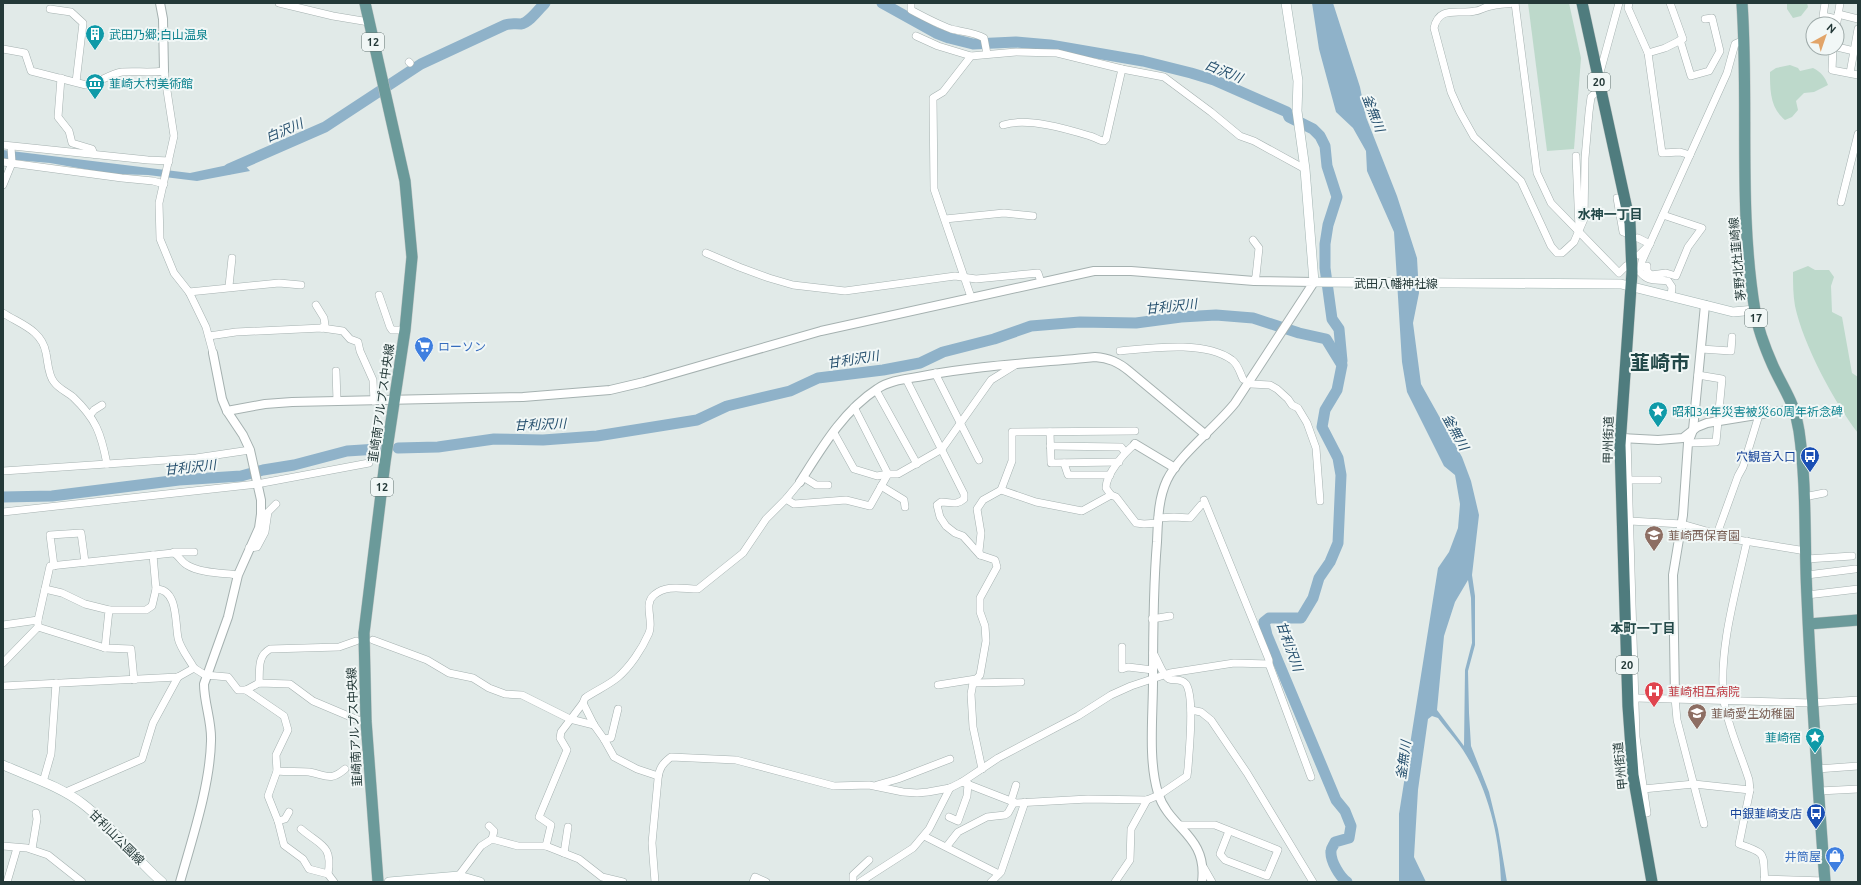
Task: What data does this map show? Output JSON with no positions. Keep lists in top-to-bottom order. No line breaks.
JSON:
{"streets":{"highway":["20","甲州街道"],"main road":["12","茅野北杜韮崎線","武田八幡神社線","17","韮崎南アルプス中央線","甘利山公園線"]},"crossings":[["茅野北杜韮崎線","武田八幡神社線"],["武田八幡神社線","甲州街道"]],"districts":["水神一丁目","韮崎市","本町一丁目"],"water":["白沢川","釜無川","甘利沢川"],"places":{"building":["武田乃郷;白山温泉"],"museum":["韮崎大村美術館"],"supermarket":["ローソン"],"place":["昭和34年災害被災60周年祈念碑","韮崎宿"],"bus stop":["穴観音入口","中銀韮崎支店"],"school or university":["韮崎西保育園","韮崎愛生幼稚園"],"hospital":["韮崎相互病院"],"shop":["井筒屋"]},"north":"top right"}
